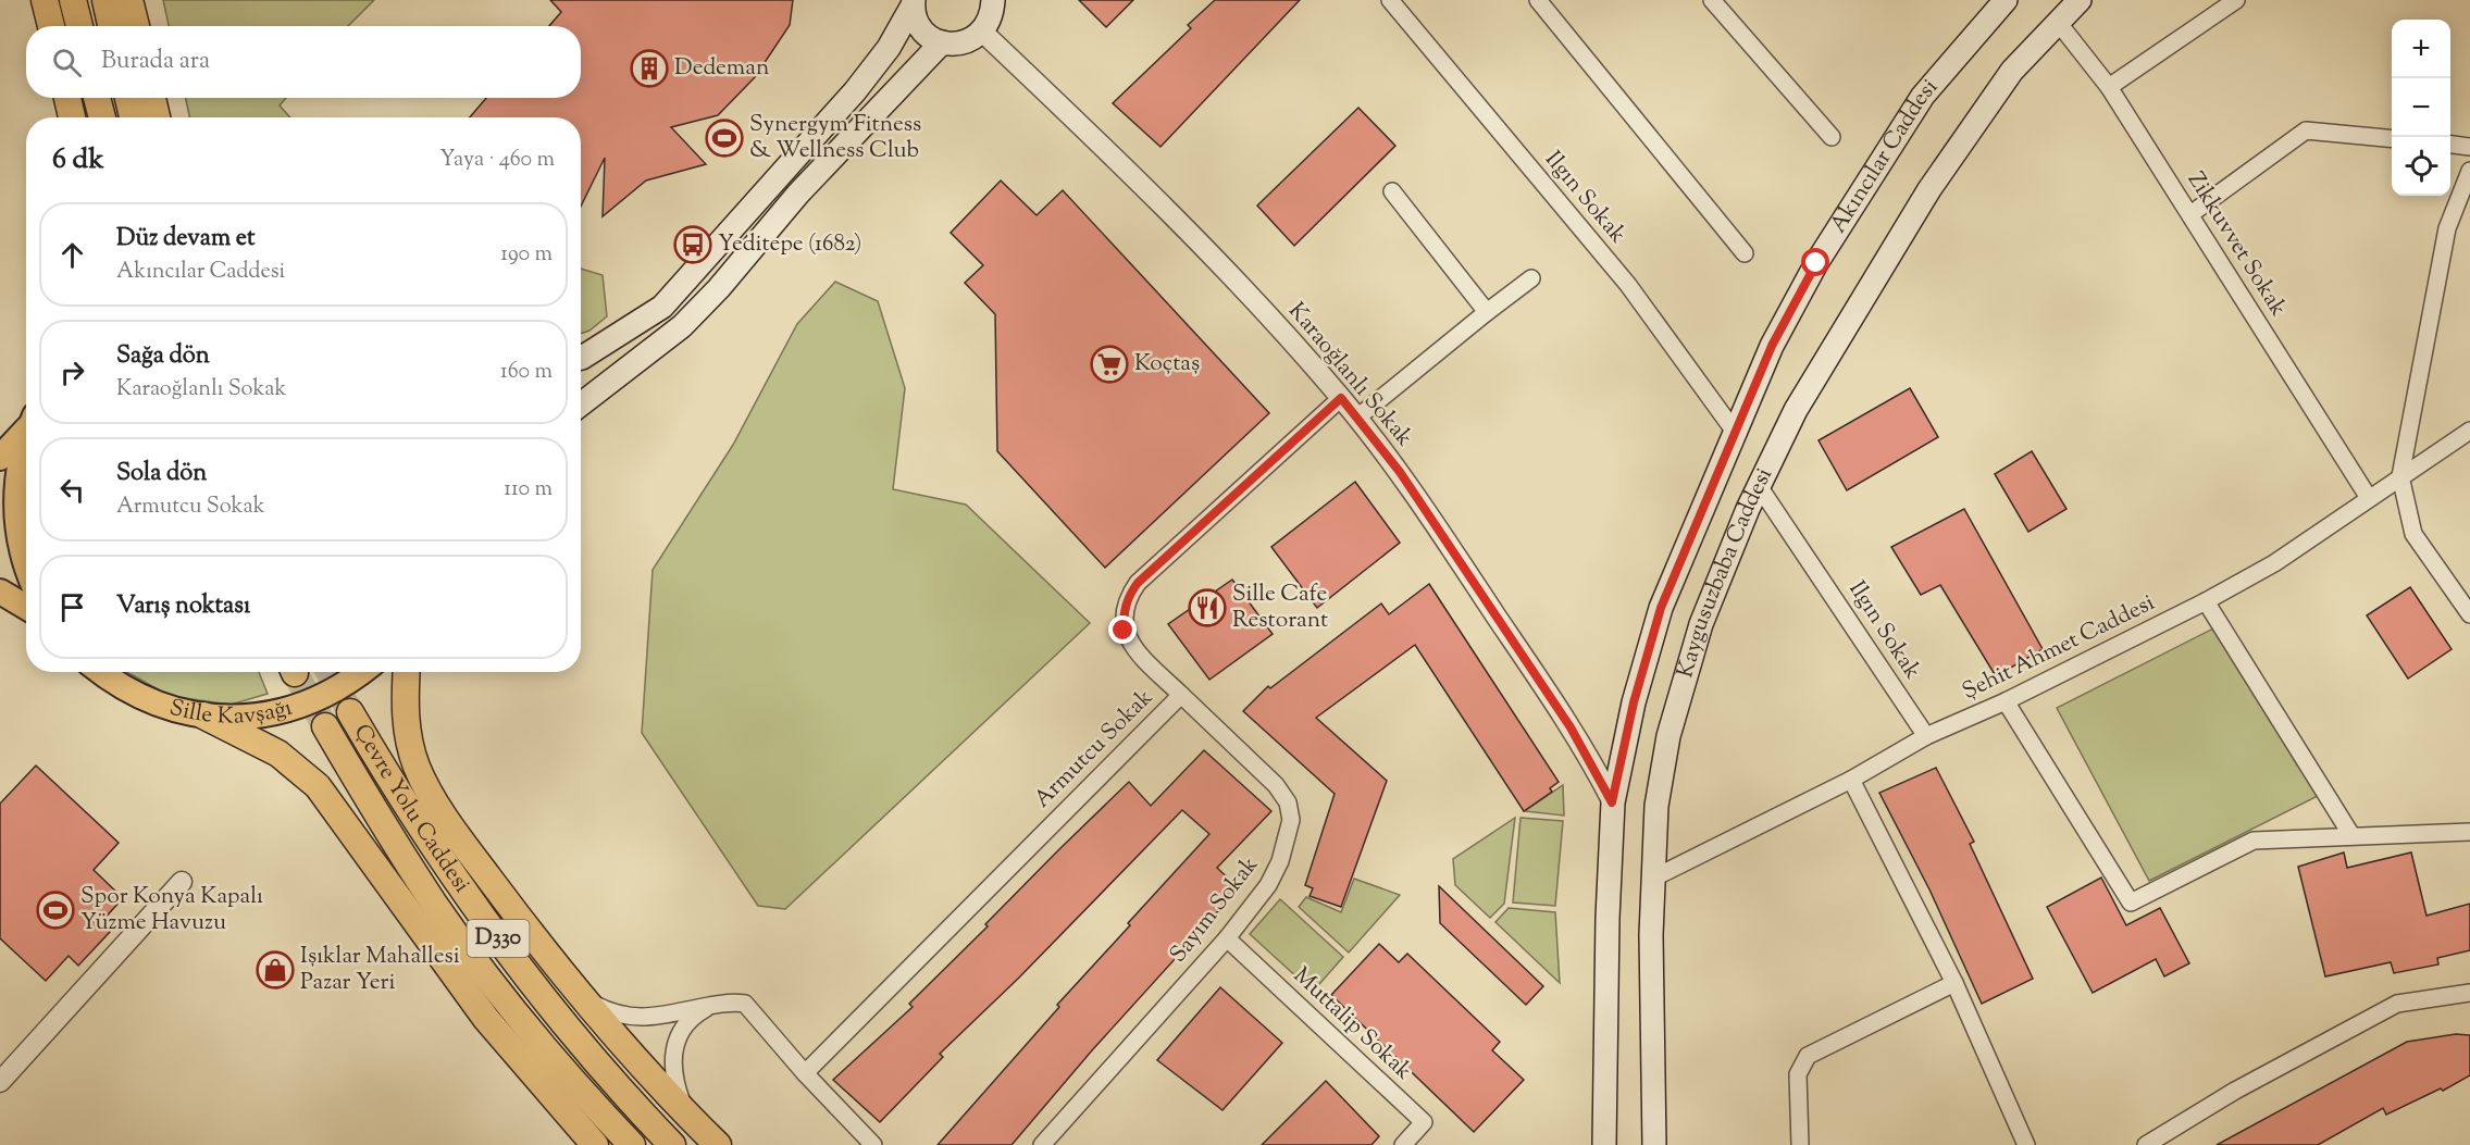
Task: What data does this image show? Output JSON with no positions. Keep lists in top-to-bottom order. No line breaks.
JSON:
{"streets":{"highway":["Çevre Yolu Caddesi","D330"],"main road":["Akıncılar Caddesi","Kaygusuzbaba Caddesi","Sille Kavşağı"],"street":["Ilgın Sokak","Zikkuvvet Sokak","Karaoğlanlı Sokak","Şehit Ahmet Caddesi","Armutcu Sokak","Sayım Sokak","Muttalip Sokak"]},"crossings":[["Akıncılar Caddesi","Ilgın Sokak"],["Akıncılar Caddesi","Karaoğlanlı Sokak"],["Ilgın Sokak","Kaygusuzbaba Caddesi"],["Ilgın Sokak","Şehit Ahmet Caddesi"],["Zikkuvvet Sokak","Kaygusuzbaba Caddesi"],["Zikkuvvet Sokak","Şehit Ahmet Caddesi"],["Karaoğlanlı Sokak","Armutcu Sokak"],["Kaygusuzbaba Caddesi","Şehit Ahmet Caddesi"],["Armutcu Sokak","Sayım Sokak"],["Sayım Sokak","Muttalip Sokak"]],"places":{"building":["Dedeman"],"sports":["Synergym Fitness & Wellness Club","Spor Konya Kapalı Yüzme Havuzu"],"bus stop":["Yeditepe (1682)"],"supermarket":["Koçtaş"],"restaurant":["Sille Cafe Restorant"],"shop":["Işıklar Mahallesi Pazar Yeri"]},"page":{"map_buttons":["+","−"],"search":"Burada ara","heading":["6 dk","Yaya · 460 m"],"list":[["Düz devam et","Akıncılar Caddesi","190 m"],["Sağa dön","Karaoğlanlı Sokak","160 m"],["Sola dön","Armutcu Sokak","110 m"],"Varış noktası"]}}
